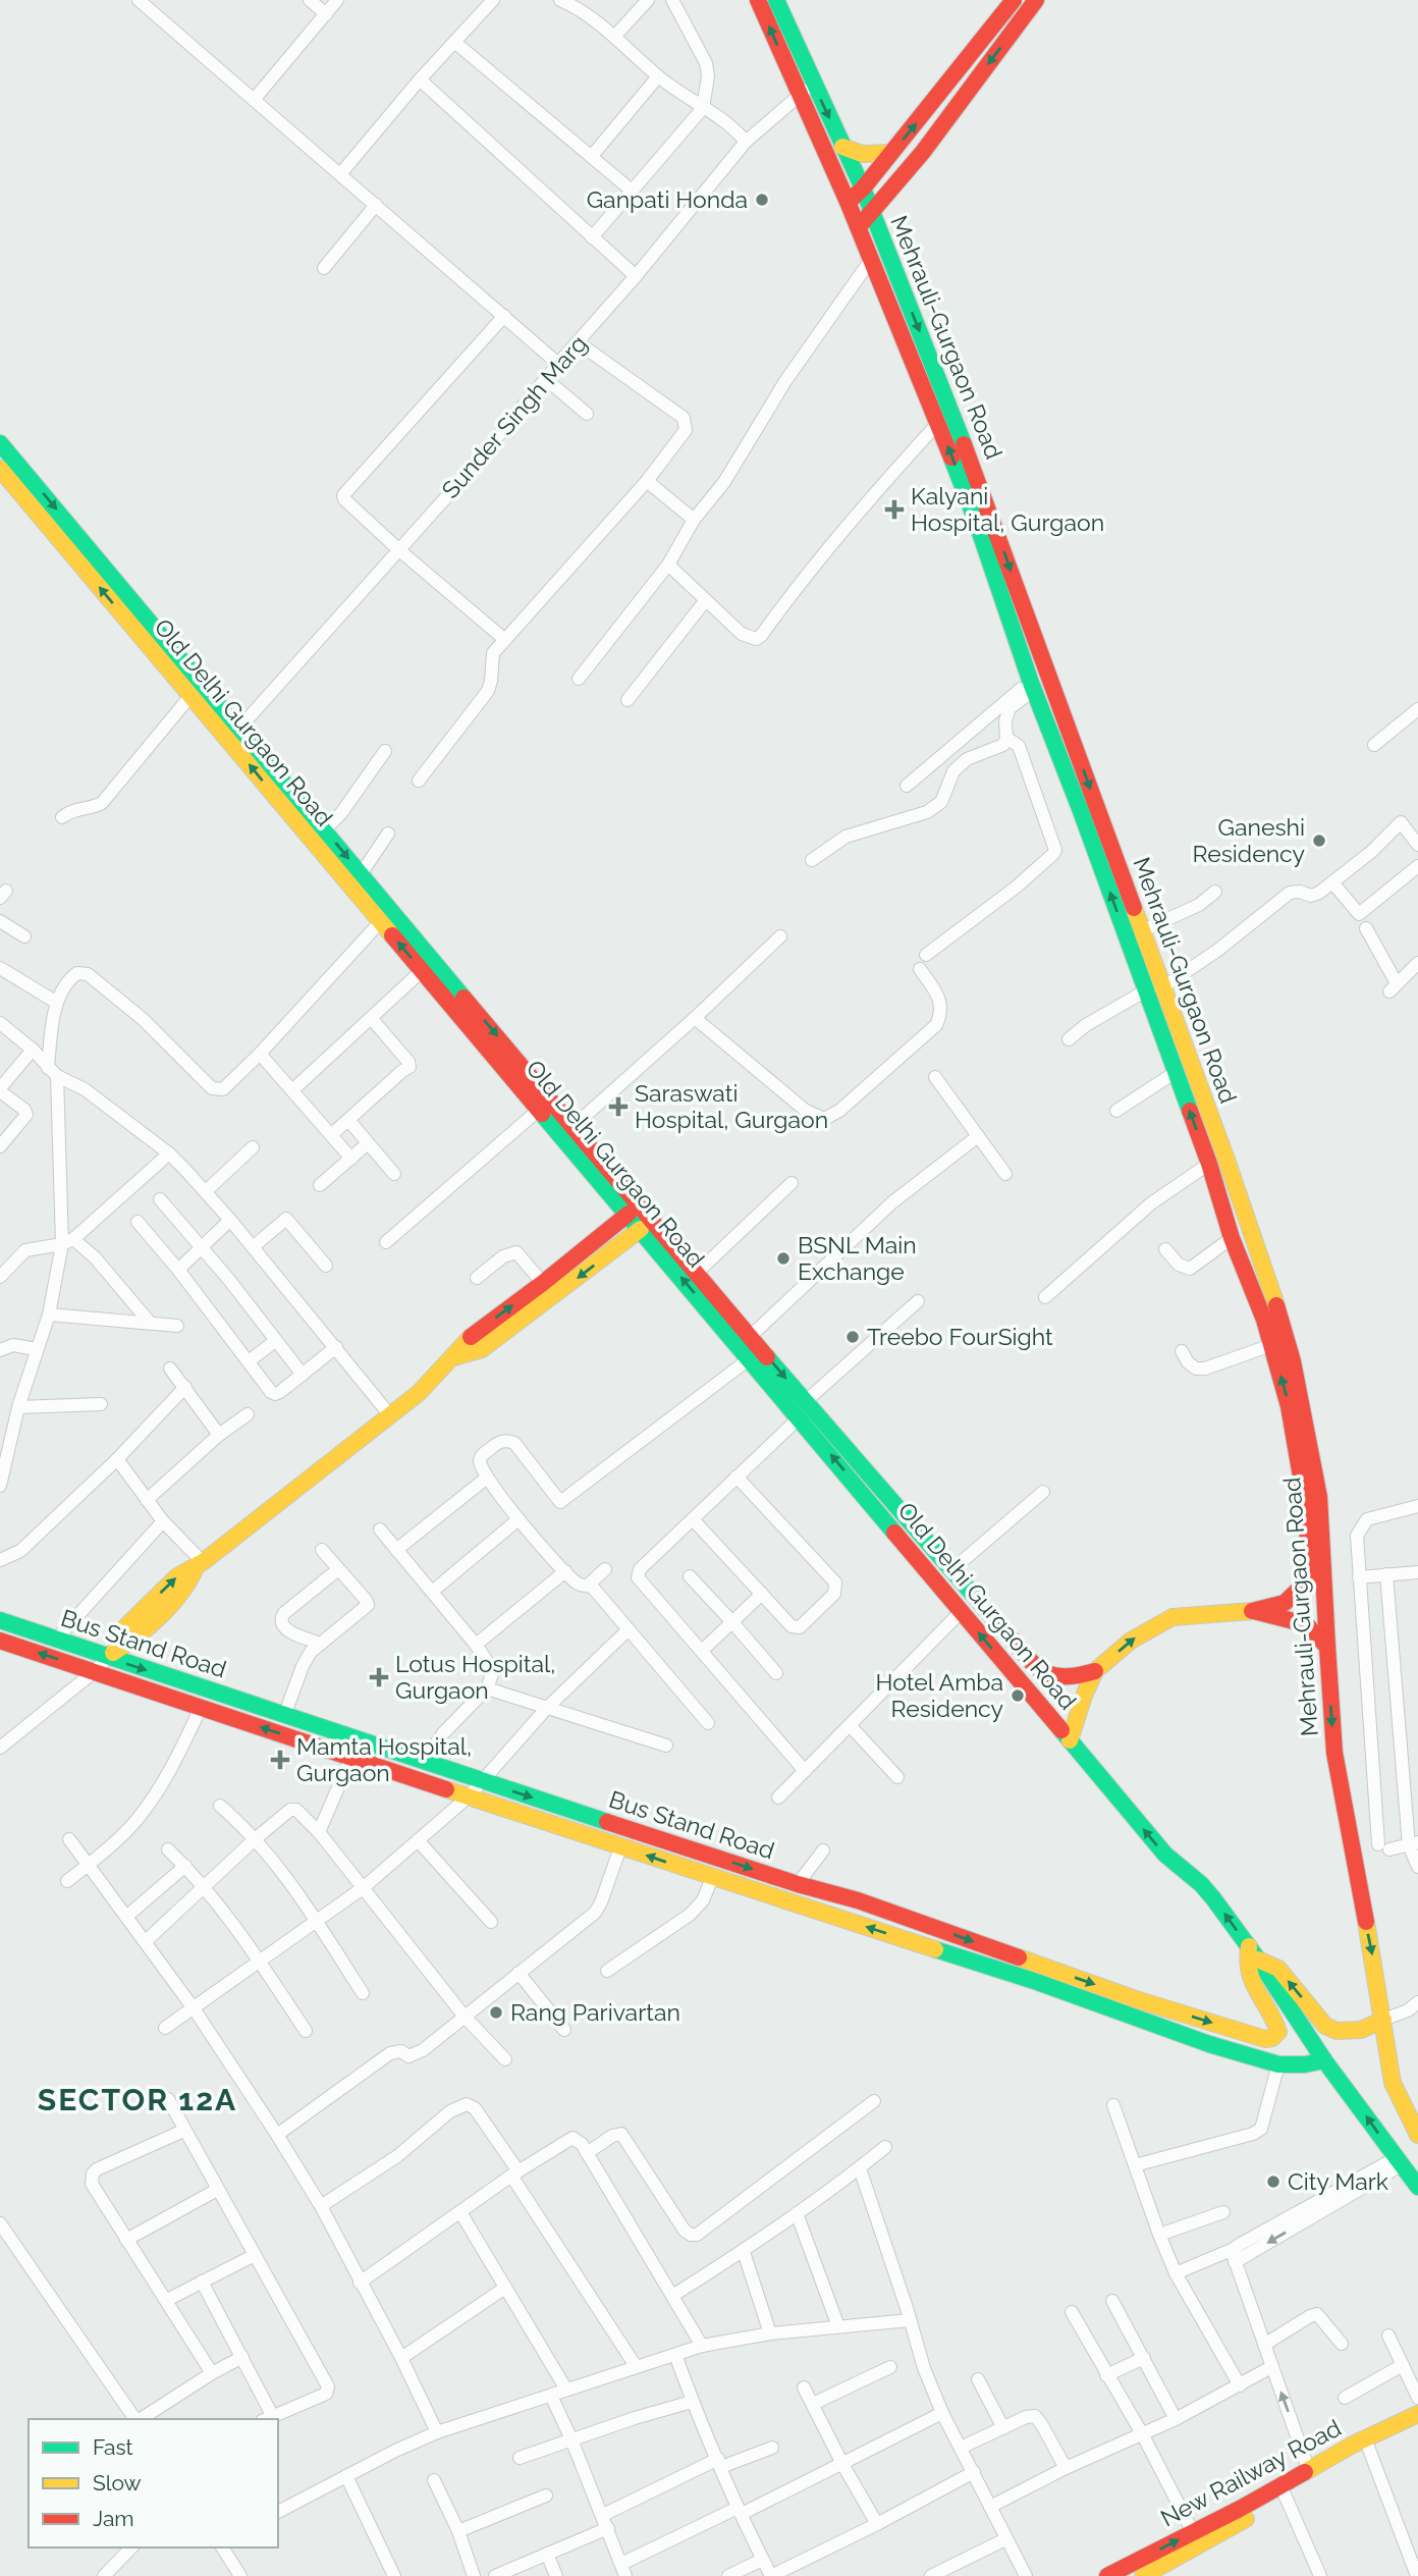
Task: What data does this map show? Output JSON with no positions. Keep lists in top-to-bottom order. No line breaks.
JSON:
{"streets":{"main road":["Mehrauli-Gurgaon Road","Old Delhi Gurgaon Road","Bus Stand Road","New Railway Road"],"street":["Sunder Singh Marg"]},"crossings":[["Mehrauli-Gurgaon Road","Sunder Singh Marg"],["Sunder Singh Marg","Old Delhi Gurgaon Road"],["Old Delhi Gurgaon Road","Bus Stand Road"]],"districts":["SECTOR 12A"],"places":{"other":["Ganpati Honda","Ganeshi Residency","BSNL Main Exchange","Treebo FourSight","Hotel Amba Residency","Rang Parivartan","City Mark"],"health":["Kalyani Hospital, Gurgaon","Saraswati Hospital, Gurgaon","Lotus Hospital, Gurgaon","Mamta Hospital, Gurgaon"]},"legend":["Fast","Slow","Jam"]}
